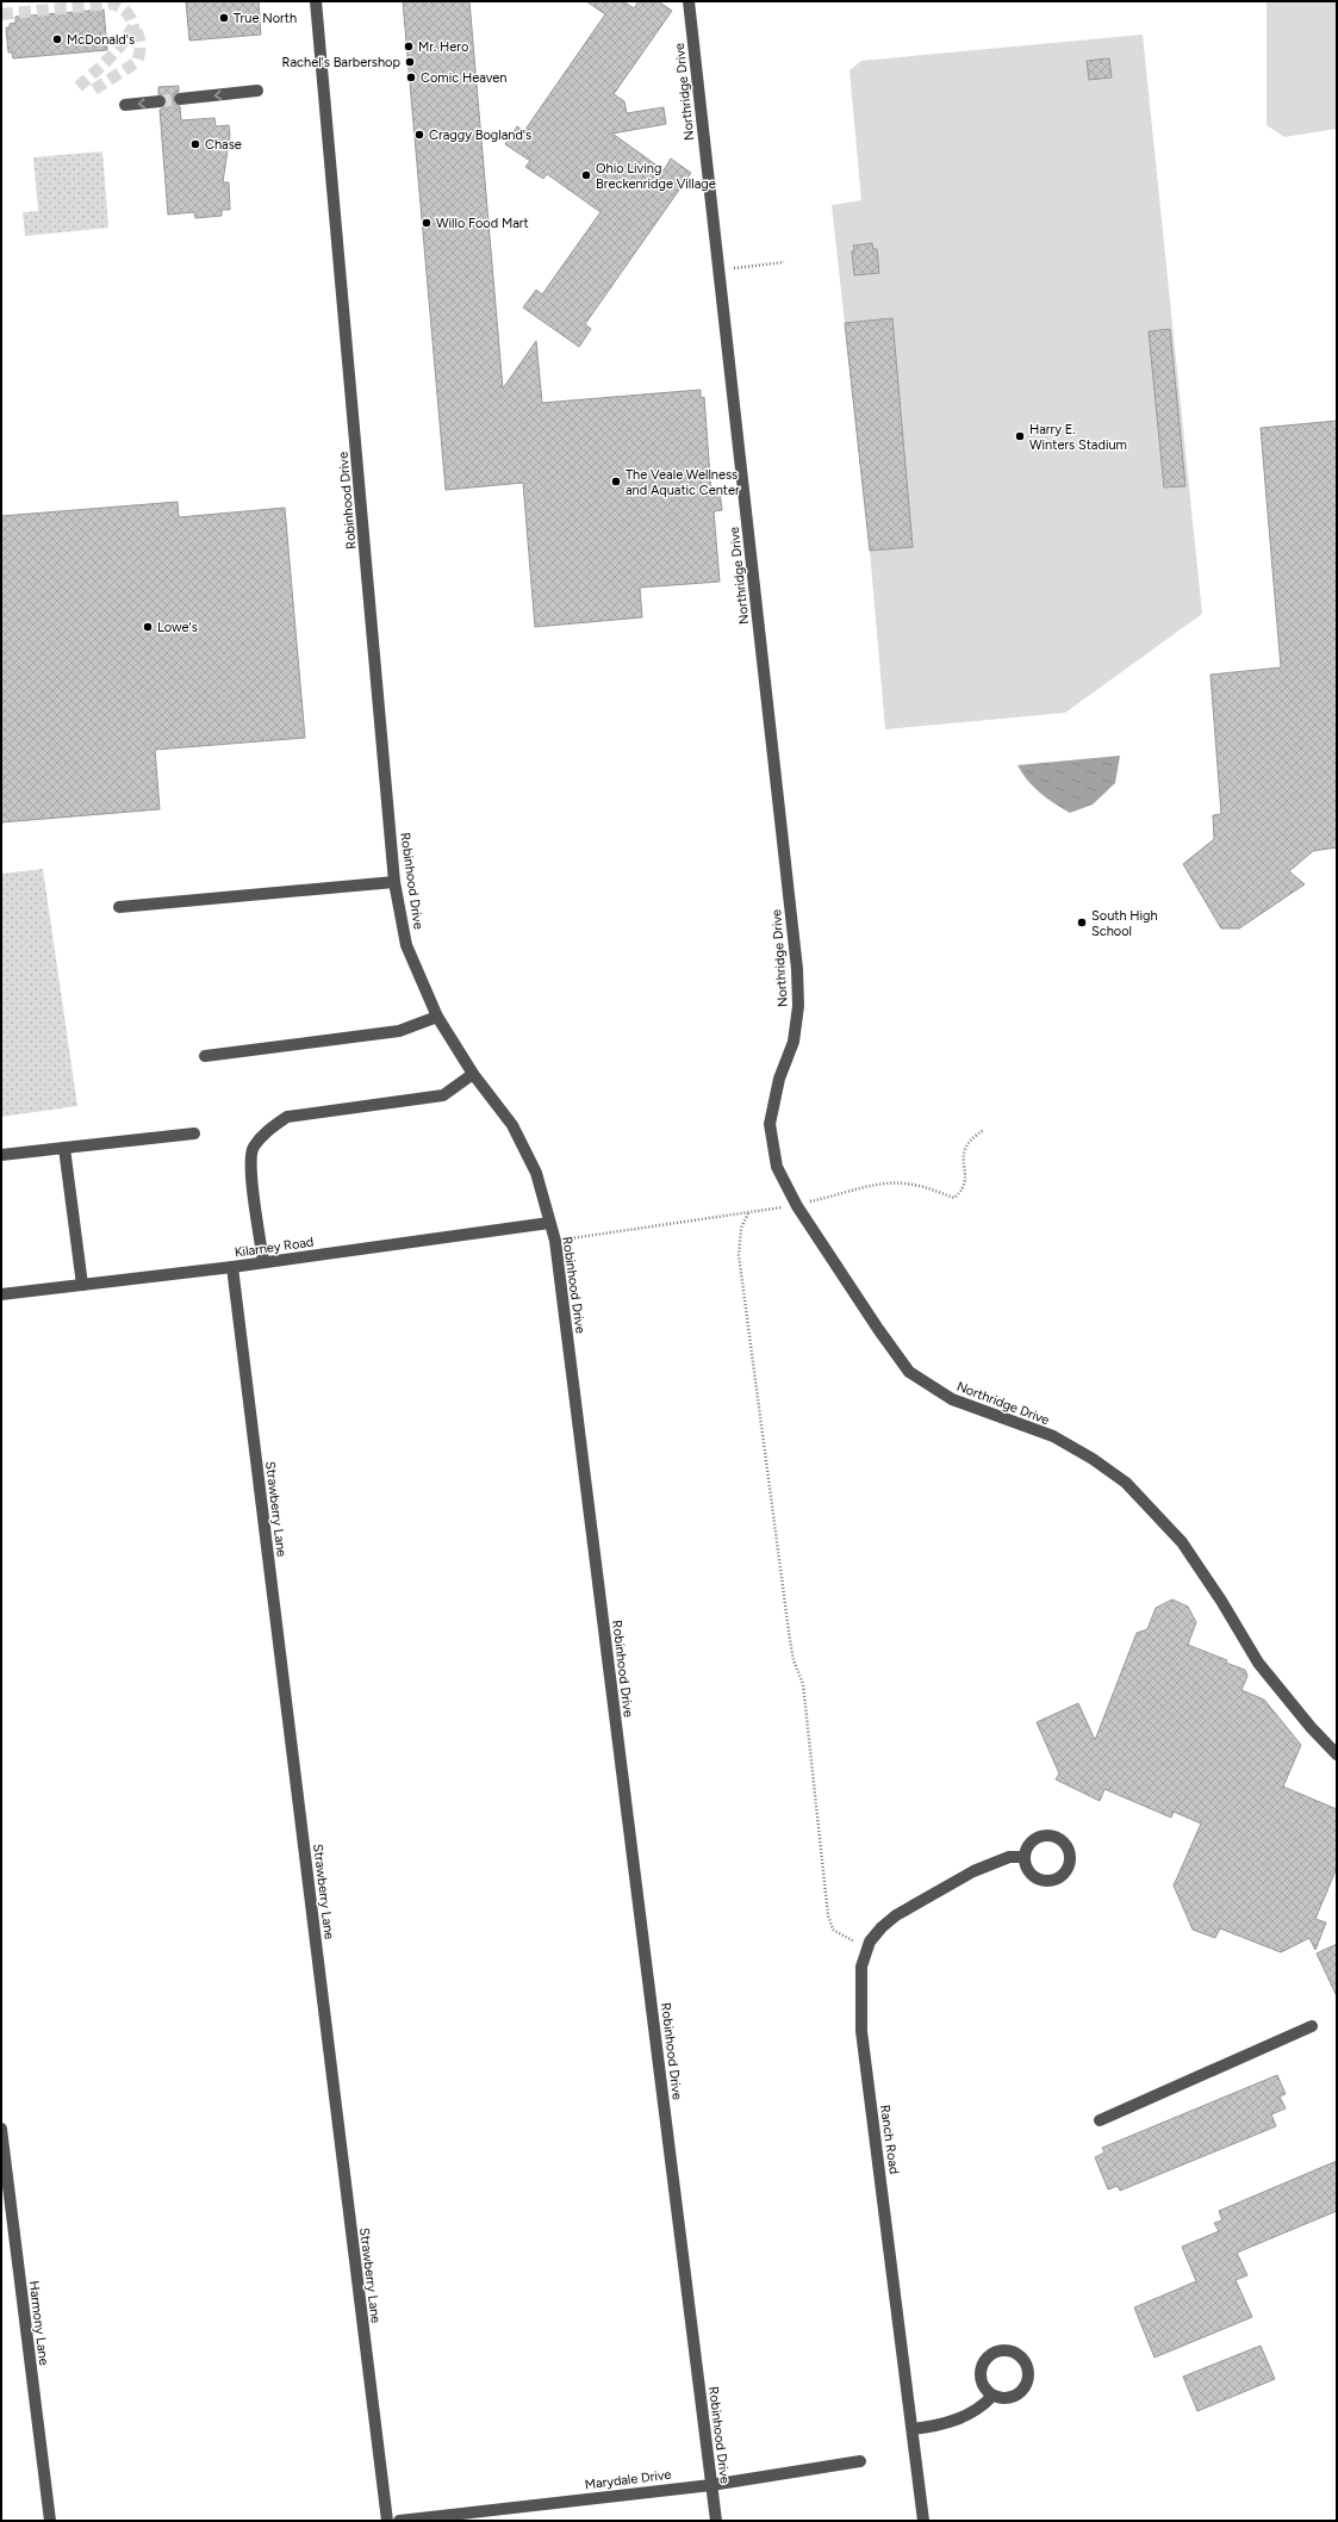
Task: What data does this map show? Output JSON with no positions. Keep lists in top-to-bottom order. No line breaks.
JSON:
{"streets":{"street":["Northridge Drive","Robinhood Drive","Kilarney Road","Strawberry Lane","Ranch Road","Harmony Lane","Marydale Drive"]},"crossings":[["Robinhood Drive","Kilarney Road"],["Robinhood Drive","Marydale Drive"],["Kilarney Road","Strawberry Lane"]],"places":["True North","McDonald's","Mr. Hero","Rachel's Barbershop","Comic Heaven","Craggy Bogland's","Chase","Ohio Living Breckenridge Village","Willo Food Mart","Harry E. Winters Stadium","The Veale Wellness and Aquatic Center","Lowe's","South High School"]}
